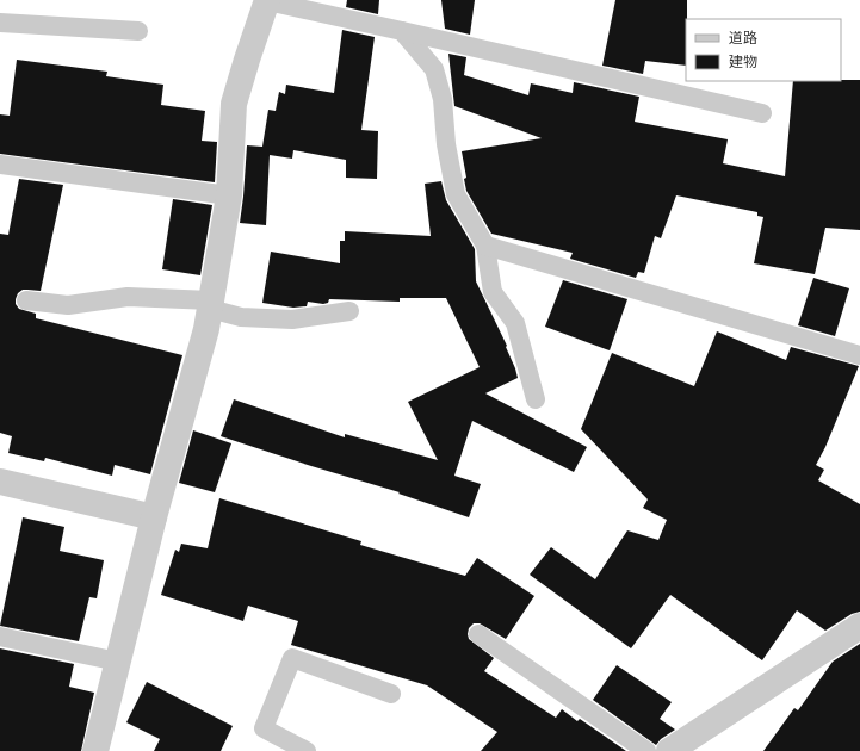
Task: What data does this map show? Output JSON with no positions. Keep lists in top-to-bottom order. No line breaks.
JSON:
{"legend":["道路","建物"]}
